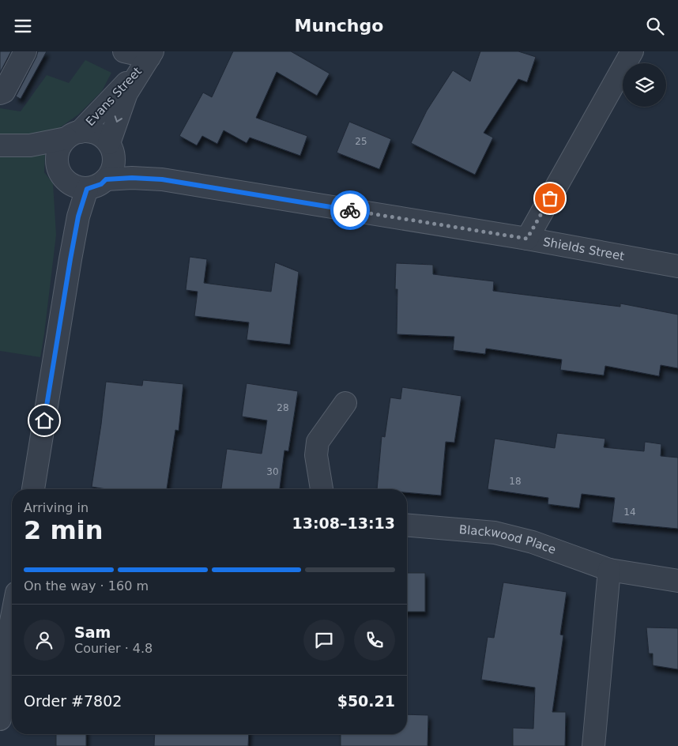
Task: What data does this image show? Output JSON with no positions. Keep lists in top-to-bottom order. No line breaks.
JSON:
{"streets":{"street":["Evans Street","Shields Street","Blackwood Place"]},"crossings":[["Evans Street","Shields Street"]],"house_numbers":["25","28","30","18","14"],"page":{"header":"Munchgo","heading":["2 min","Arriving in","13:08–13:13"],"panel":["Sam","Courier · 4.8","Order #7802","$50.21"],"bar":"On the way · 160 m"}}
